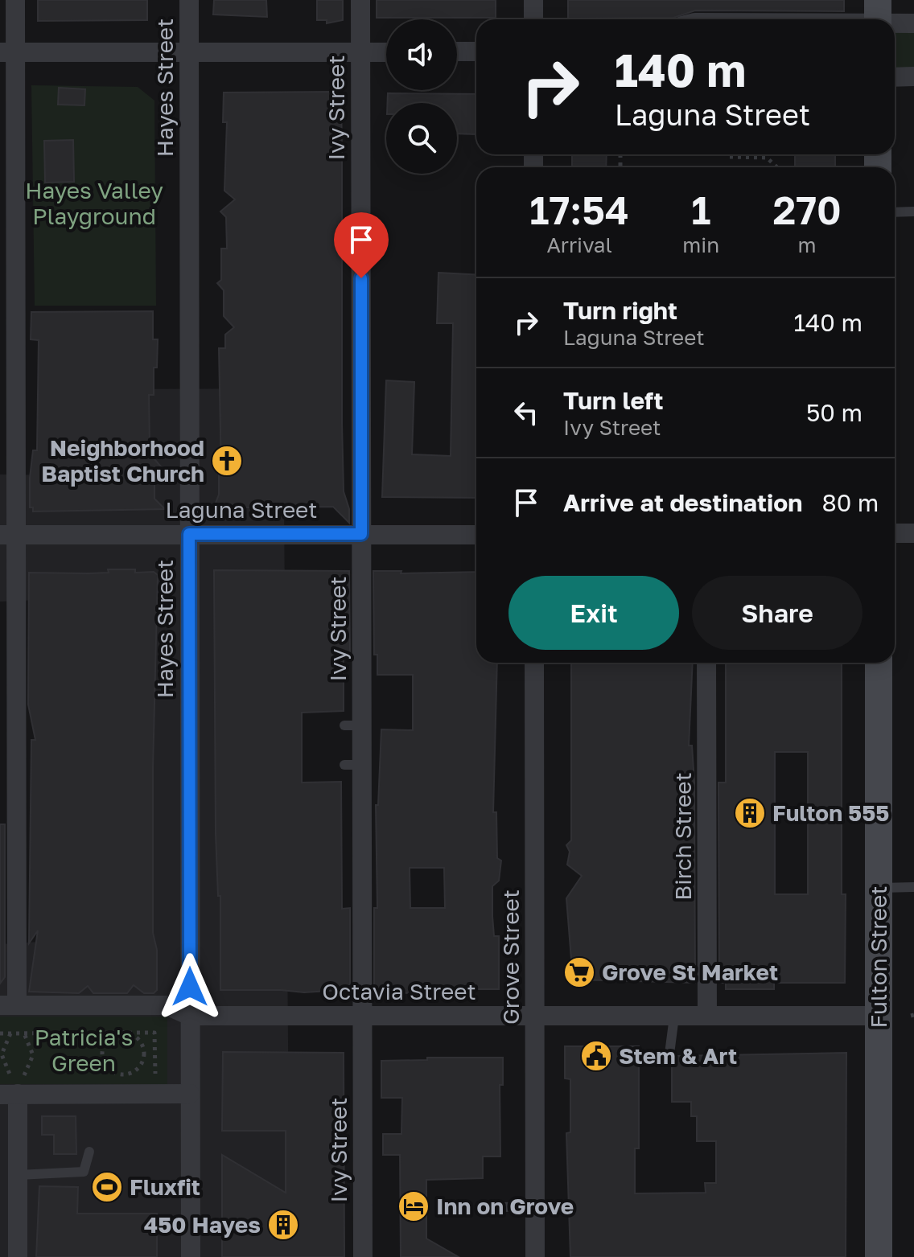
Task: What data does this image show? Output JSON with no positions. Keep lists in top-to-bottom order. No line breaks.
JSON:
{"streets":{"street":["Hayes Street","Ivy Street","Laguna Street","Birch Street","Grove Street","Fulton Street","Octavia Street"]},"crossings":[["Hayes Street","Laguna Street"],["Hayes Street","Octavia Street"],["Ivy Street","Laguna Street"],["Ivy Street","Octavia Street"],["Birch Street","Octavia Street"],["Grove Street","Octavia Street"],["Fulton Street","Octavia Street"]],"parks":["Hayes Valley Playground","Patricia's Green"],"places":{"church":["Neighborhood Baptist Church"],"building":["Fulton 555","450 Hayes"],"supermarket":["Grove St Market"],"public building":["Stem & Art"],"sports":["Fluxfit"],"hotel":["Inn on Grove"]},"page":{"turn":["140 m","Laguna Street"],"eta":["17:54","Arrival","1","min","270","m"],"list":[{"name":"Turn right","note":"Laguna Street","value":"140 m"},{"name":"Turn left","note":"Ivy Street","value":"50 m"},{"name":"Arrive at destination","value":"80 m"}],"buttons":["Exit","Share"]}}
